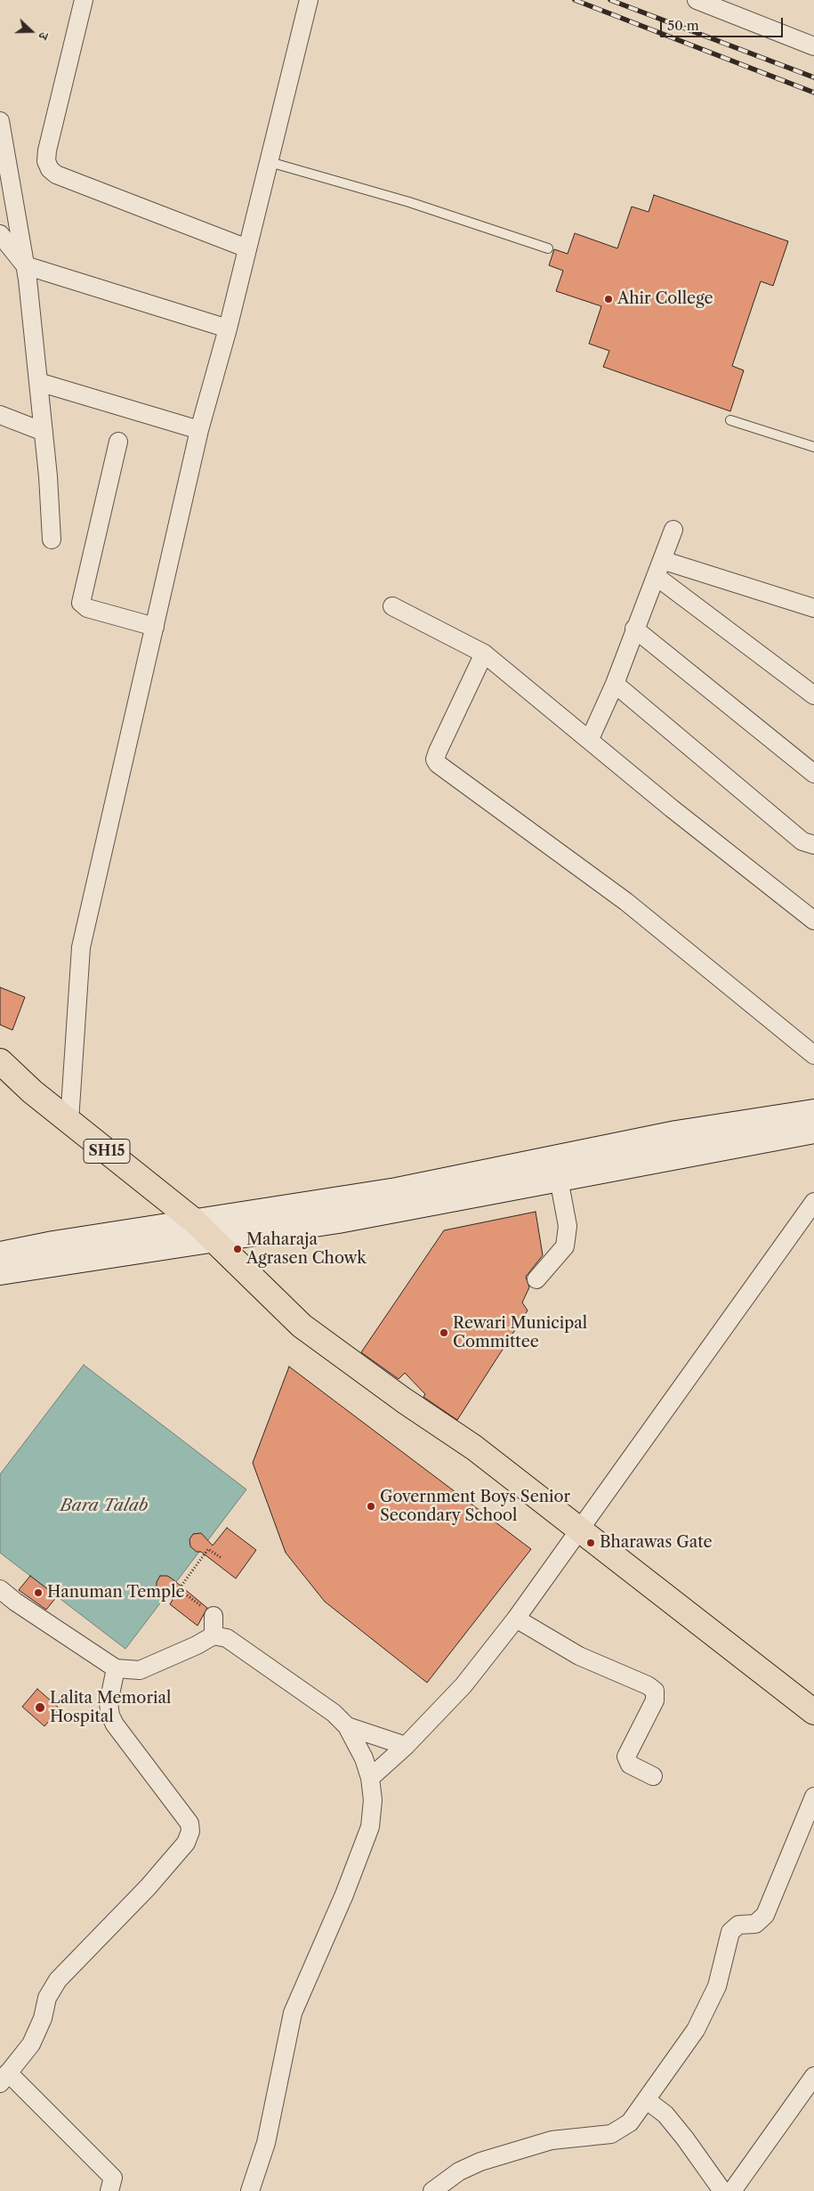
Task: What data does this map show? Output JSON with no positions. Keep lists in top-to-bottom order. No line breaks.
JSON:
{"streets":{"main road":["SH15"]},"water":["Bara Talab"],"places":["Ahir College","Maharaja Agrasen Chowk","Rewari Municipal Committee","Government Boys Senior Secondary School","Bharawas Gate","Hanuman Temple","Lalita Memorial Hospital"],"scale_bar":"50 m","north":"right"}
